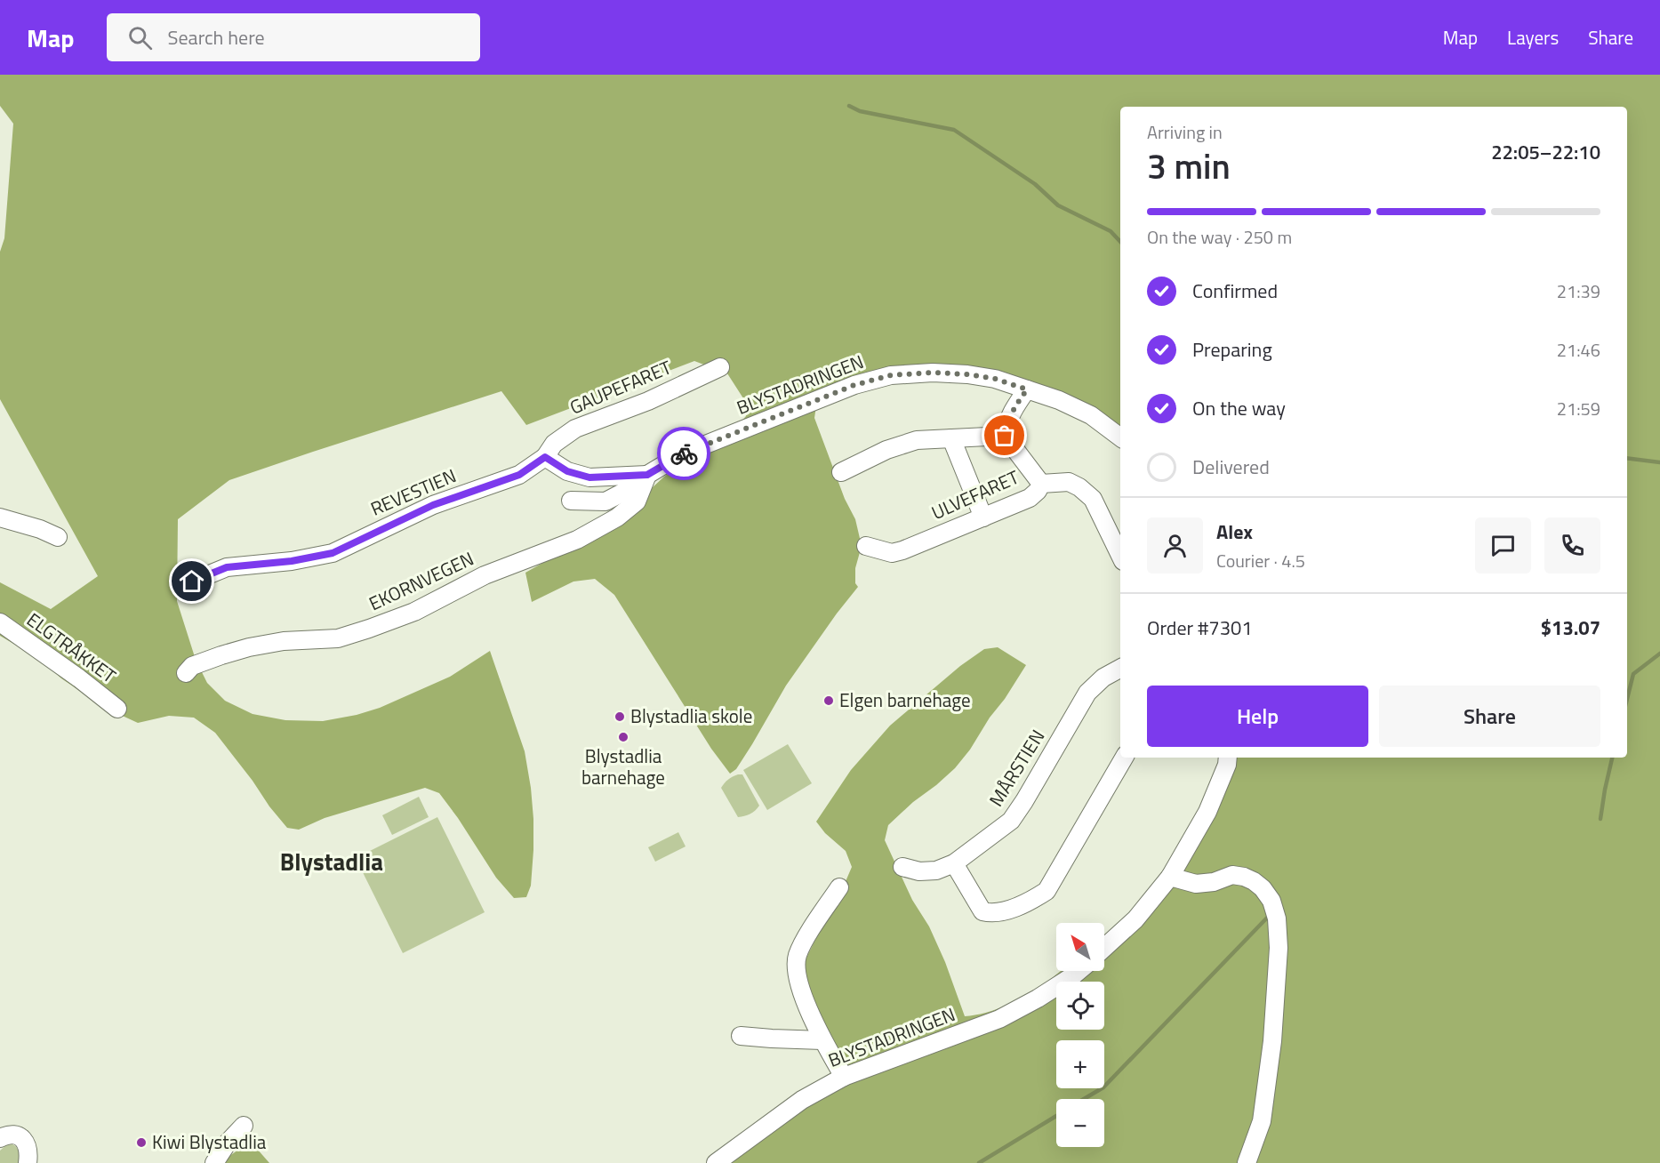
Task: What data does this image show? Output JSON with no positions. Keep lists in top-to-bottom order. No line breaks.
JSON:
{"streets":{"street":["BLYSTADRINGEN","GAUPEFARET","REVESTIEN","ULVEFARET","EKORNVEGEN","ELGTRÅKKET","MÅRSTIEN"]},"crossings":[["BLYSTADRINGEN","EKORNVEGEN"],["GAUPEFARET","REVESTIEN"]],"districts":["Blystadlia"],"places":["Elgen barnehage","Blystadlia skole","Blystadlia barnehage","Kiwi Blystadlia"],"north":"top left","page":{"header":"Map","search":"Search here","nav":["Map","Layers","Share"],"heading":["3 min","Arriving in","22:05–22:10"],"panel":["Alex","Courier · 4.5","Order #7301","$13.07"],"bar":"On the way · 250 m","list":[["Confirmed","21:39"],["Preparing","21:46"],["On the way","21:59"],"Delivered"],"buttons":["Help","Share"],"map_buttons":["+","−"]}}
